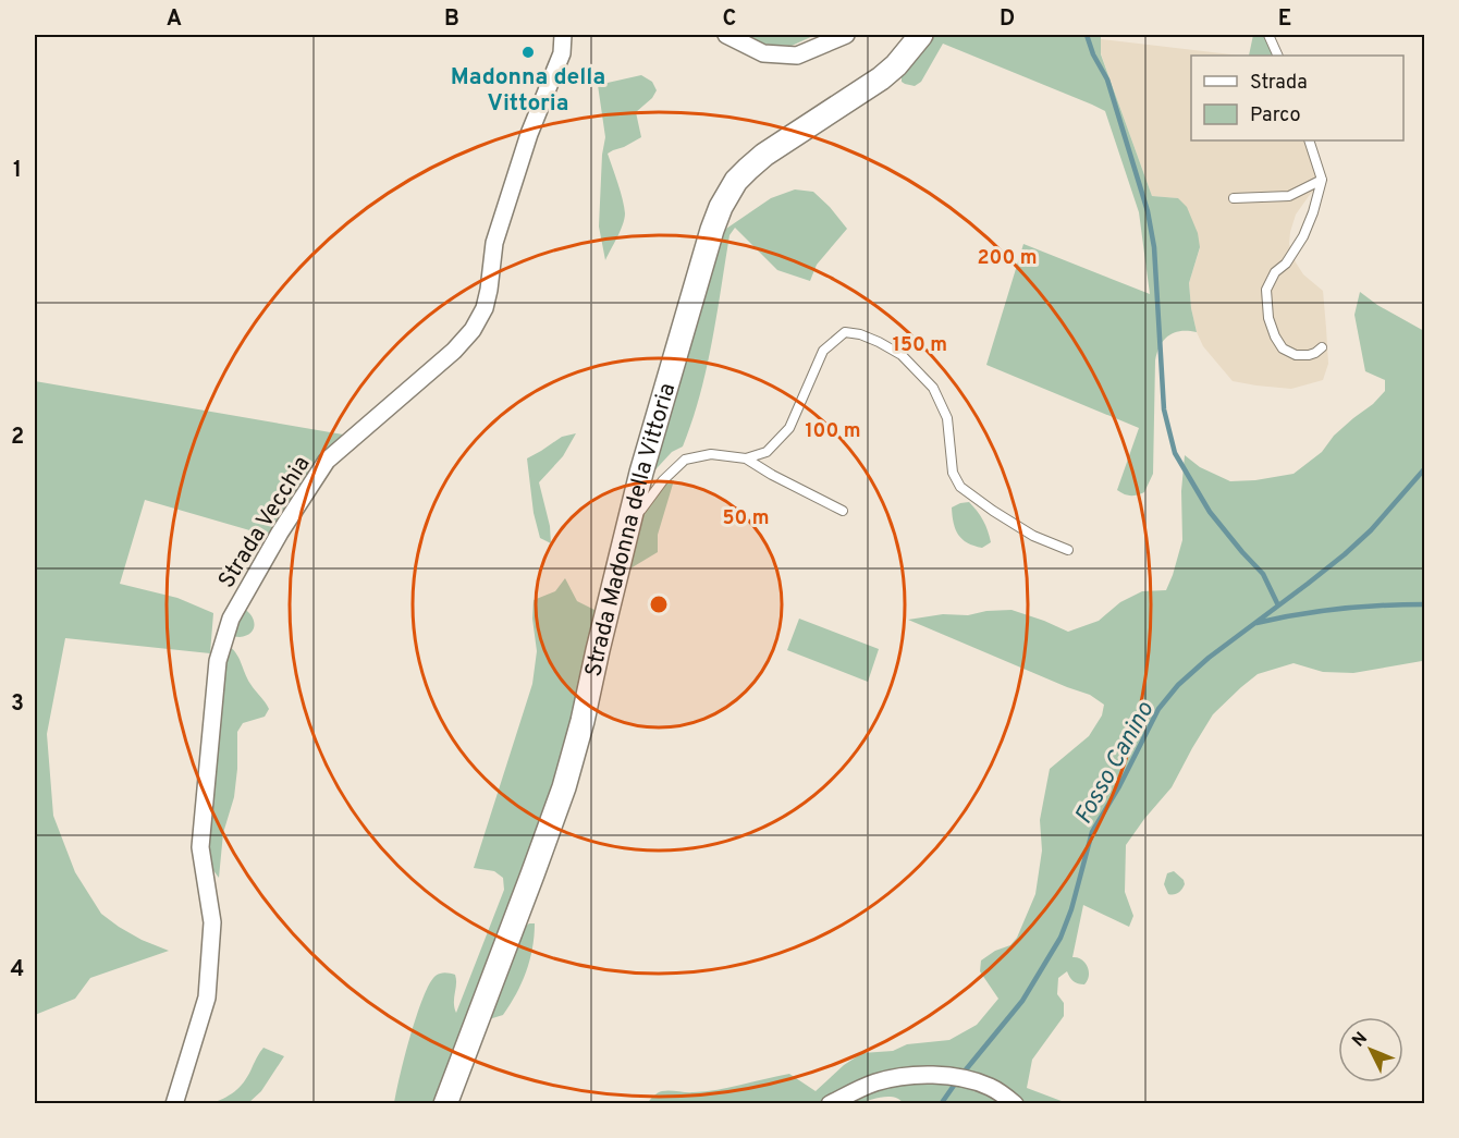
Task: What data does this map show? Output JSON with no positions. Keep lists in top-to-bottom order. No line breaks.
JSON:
{"streets":{"street":["Strada Vecchia","Strada Madonna della Vittoria"]},"water":["Fosso Canino"],"places":["Madonna della Vittoria"],"legend":["Strada","Parco"],"north":"top left","grid":{"columns":["A","B","C","D","E"],"rows":["1","2","3","4"]},"rings":["200 m","150 m","100 m","50 m"]}
